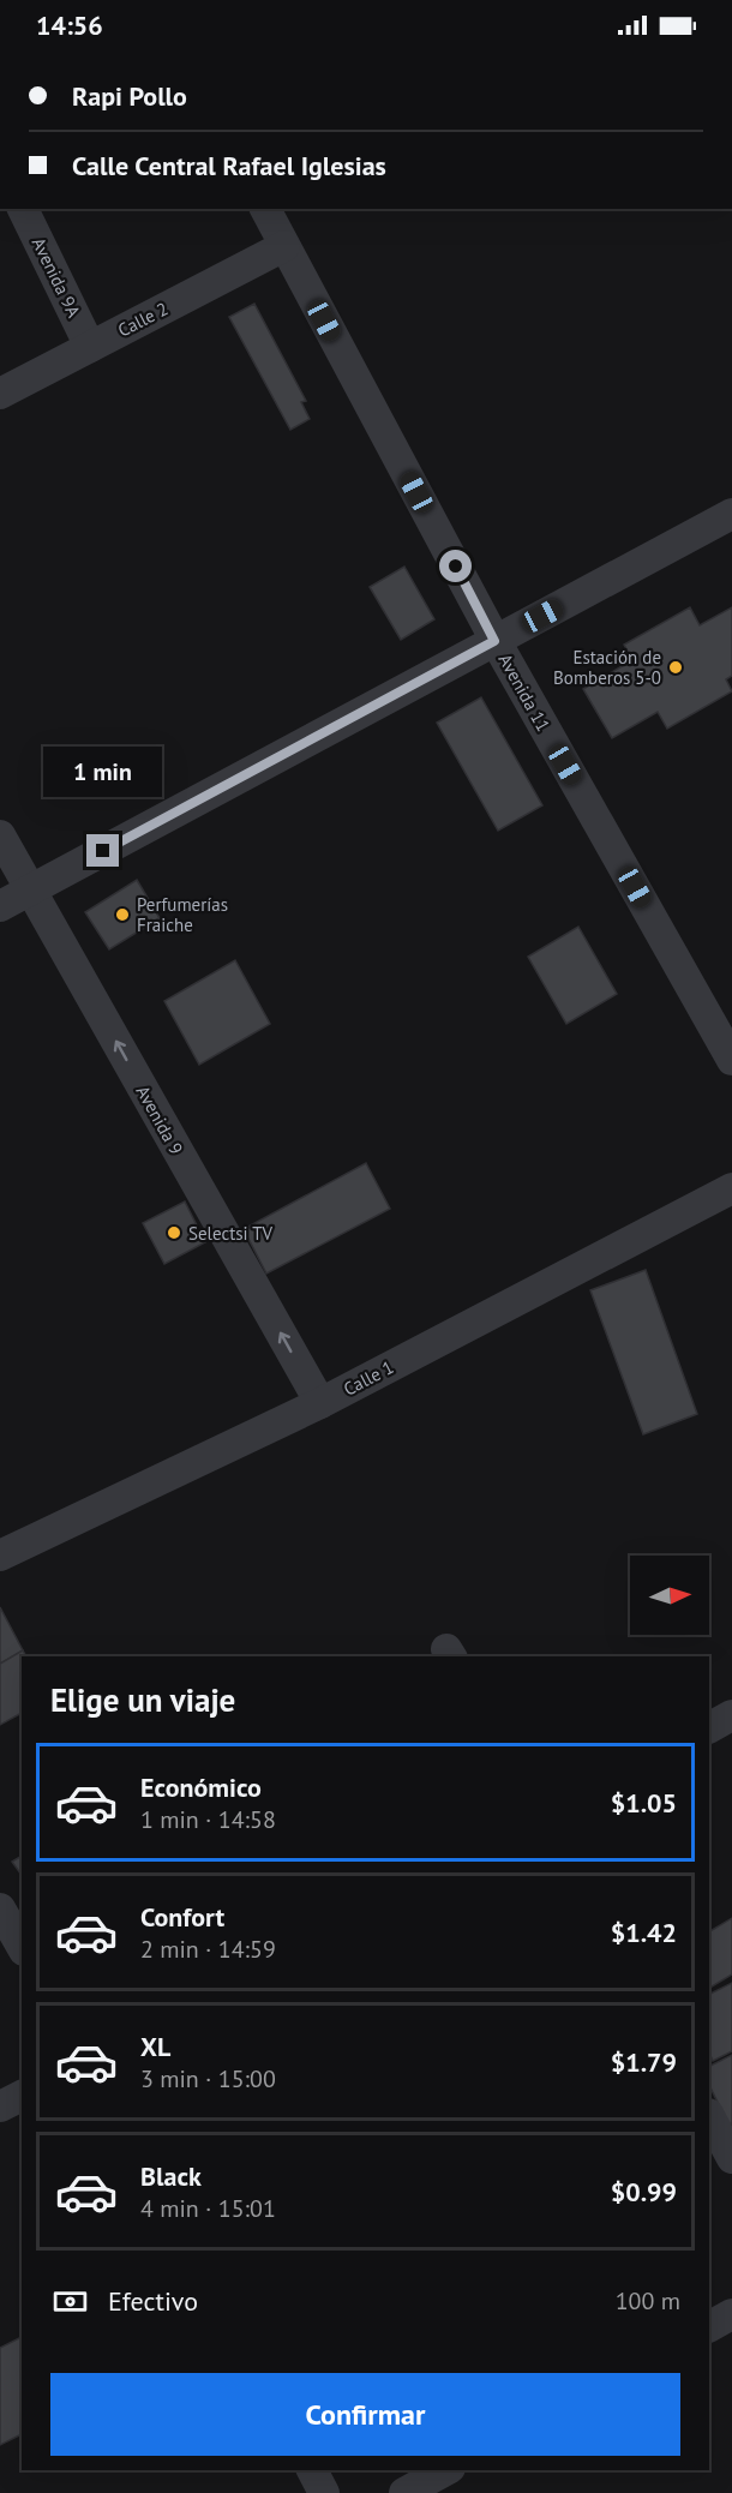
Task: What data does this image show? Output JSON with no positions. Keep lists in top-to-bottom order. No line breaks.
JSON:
{"streets":{"street":["Avenida 9A","Calle 2","Avenida 11","Avenida 9","Calle 1"]},"crossings":[["Avenida 9A","Calle 2"],["Calle 2","Avenida 11"],["Avenida 9","Calle 1"]],"one_way":["Avenida 9"],"places":["Estación de Bomberos 5-0","Perfumerías Fraiche","Selectsi TV"],"north":"right","page":{"status":"14:56","banner":["Rapi Pollo","Calle Central Rafael Iglesias"],"bubble":"1 min","heading":"Elige un viaje","list":[{"name":"Económico","note":"1 min · 14:58","value":"$1.05"},{"name":"Confort","note":"2 min · 14:59","value":"$1.42"},{"name":"XL","note":"3 min · 15:00","value":"$1.79"},{"name":"Black","note":"4 min · 15:01","value":"$0.99"}],"pay":["Efectivo","100 m"],"buttons":"Confirmar"}}
